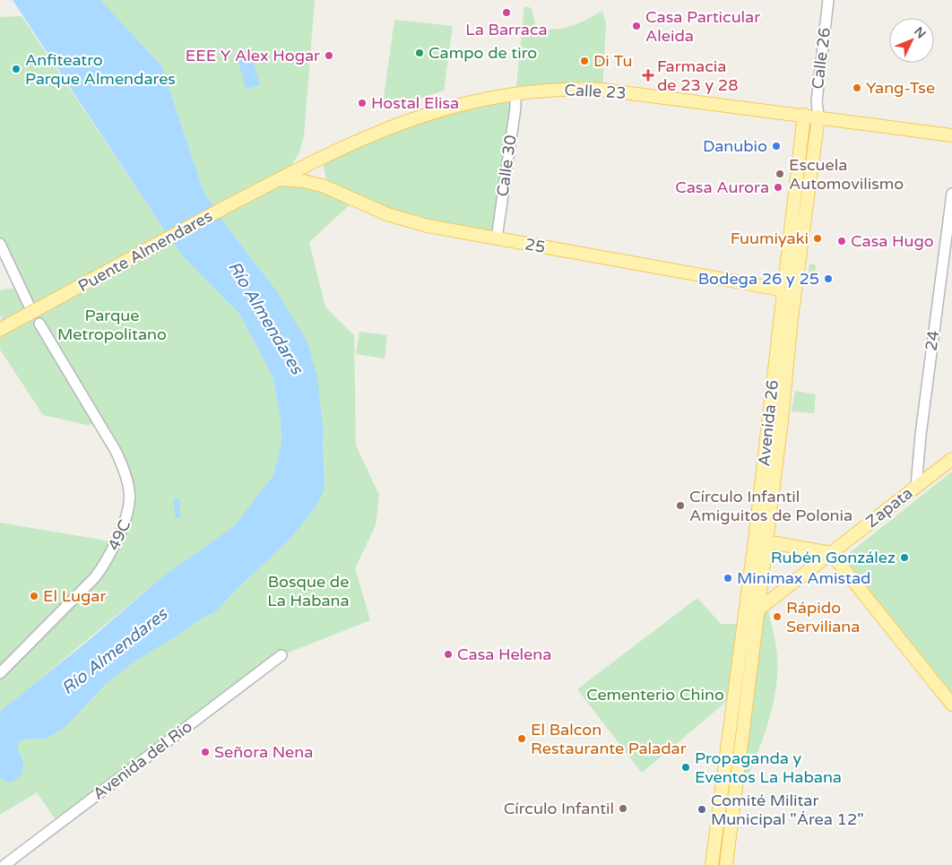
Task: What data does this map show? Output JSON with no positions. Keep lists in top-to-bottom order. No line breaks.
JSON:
{"streets":{"main road":["Calle 23","25","Puente Almendares","Avenida 26","Zapata"],"street":["Calle 26","Calle 30","24","49C","Avenida del Río"]},"crossings":[["Calle 26","Calle 23"],["Calle 26","Avenida 26"],["Calle 23","Calle 30"],["Calle 23","25"],["Calle 23","Puente Almendares"],["Calle 23","Avenida 26"],["Calle 30","25"],["25","Avenida 26"],["24","Zapata"],["Avenida 26","Zapata"]],"water":["Río Almendares"],"parks":["Parque Metropolitano","Bosque de La Habana","Cementerio Chino"],"places":{"other":["La Barraca","Casa Particular Aleida","Campo de tiro","EEE Y Alex Hogar","Di Tu","Anfiteatro Parque Almendares","Yang-Tse","Hostal Elisa","Danubio","Escuela Automovilismo","Casa Aurora","Fuumiyaki","Casa Hugo","Bodega 26 y 25","Círculo Infantil Amiguitos de Polonia","Rubén González","Minimax Amistad","El Lugar","Rápido Serviliana","Casa Helena","El Balcon Restaurante Paladar","Señora Nena","Propaganda y Eventos La Habana","Círculo Infantil","Comité Militar Municipal \"Área 12\""],"health":["Farmacia de 23 y 28"]},"north":"top right"}
